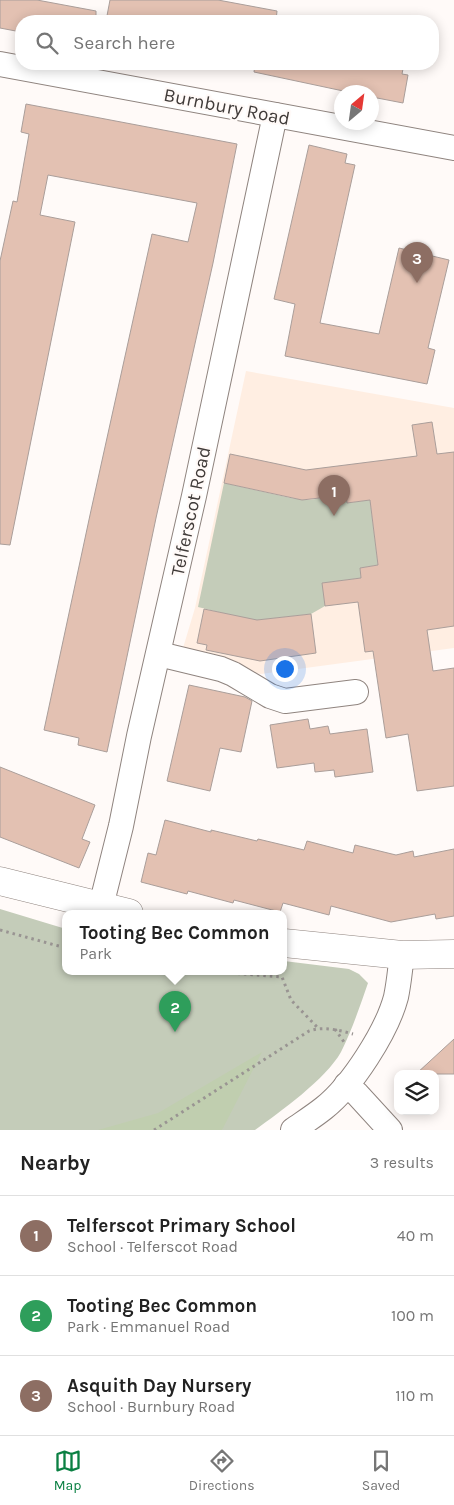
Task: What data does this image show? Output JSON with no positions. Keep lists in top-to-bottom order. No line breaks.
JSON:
{"streets":{"street":["Burnbury Road","Telferscot Road"]},"crossings":[["Burnbury Road","Telferscot Road"]],"north":"top right","page":{"search":"Search here","pins":["3","1","2"],"popup":["Tooting Bec Common","Park"],"heading":["Nearby","3 results"],"list":[{"mark":"1","name":"Telferscot Primary School","note":"School · Telferscot Road","value":"40 m"},{"mark":"2","name":"Tooting Bec Common","note":"Park · Emmanuel Road","value":"100 m"},{"mark":"3","name":"Asquith Day Nursery","note":"School · Burnbury Road","value":"110 m"}],"nav":["Map","Directions","Saved"]}}
